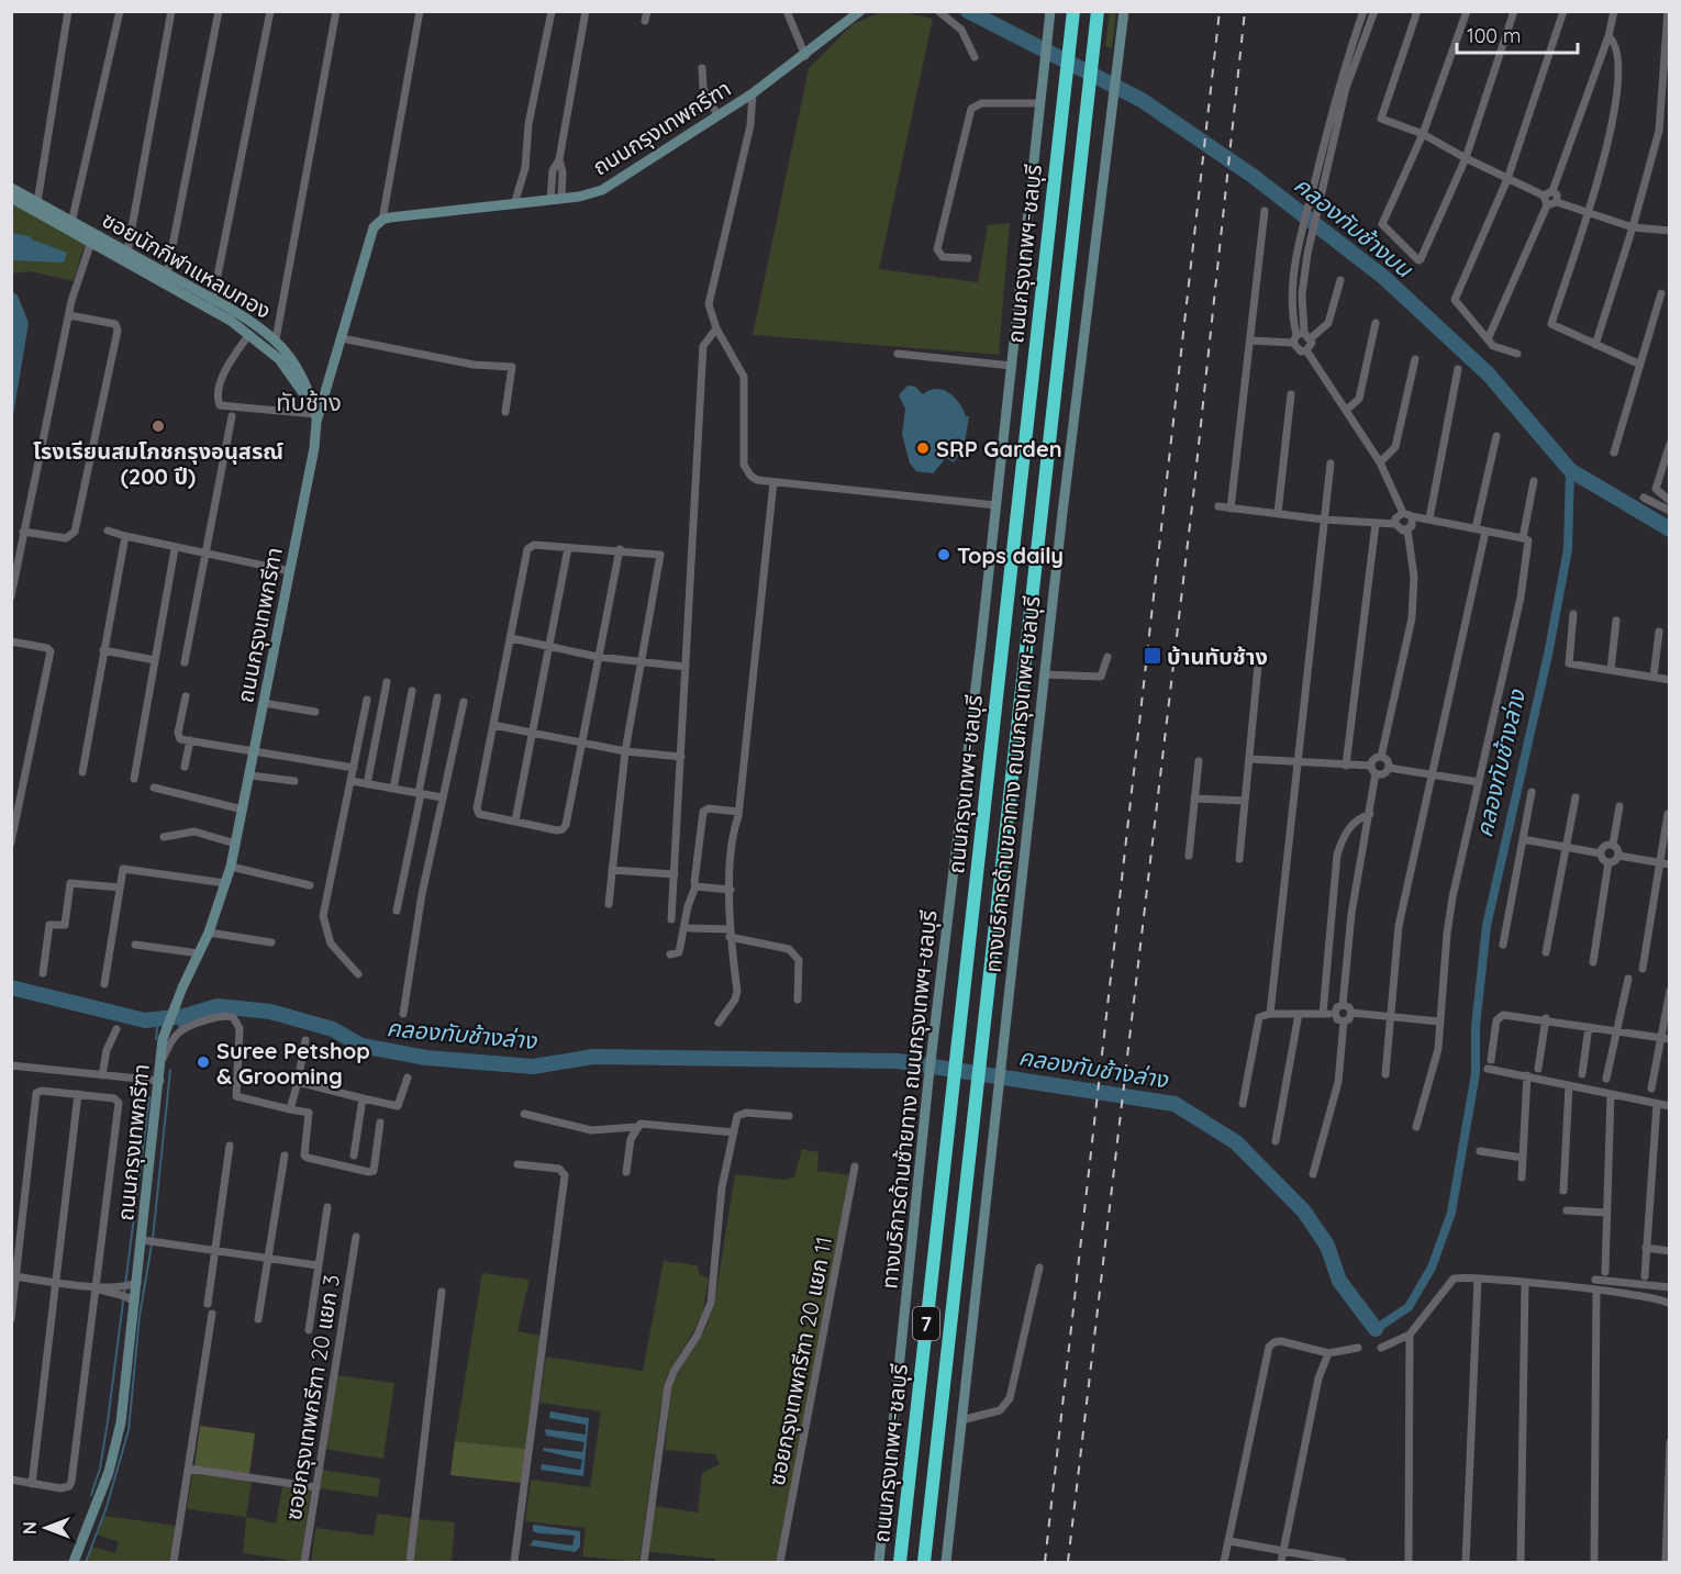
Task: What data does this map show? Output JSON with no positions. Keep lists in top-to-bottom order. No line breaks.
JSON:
{"streets":{"highway":["ถนนกรุงเทพฯ-ชลบุรี","7"],"main road":["ถนนกรุงเทพกรีฑา","ซอยนักกีฬาแหลมทอง","ทางบริการด้านขวาทาง ถนนกรุงเทพฯ-ชลบุรี","ทางบริการด้านซ้ายทาง ถนนกรุงเทพฯ-ชลบุรี"],"street":["ซอยกรุงเทพกรีฑา 20 แยก 11","ซอยกรุงเทพกรีฑา 20 แยก 3"]},"crossings":[["ถนนกรุงเทพกรีฑา","ซอยนักกีฬาแหลมทอง"]],"districts":["ทับช้าง"],"water":["คลองทับช้างบน","คลองทับช้างล่าง"],"places":{"other":["โรงเรียนสมโภชกรุงอนุสรณ์ (200 ปี)","SRP Garden","Tops daily","Suree Petshop & Grooming"],"transit":["บ้านทับช้าง"]},"scale_bar":"100 m","north":"left"}
